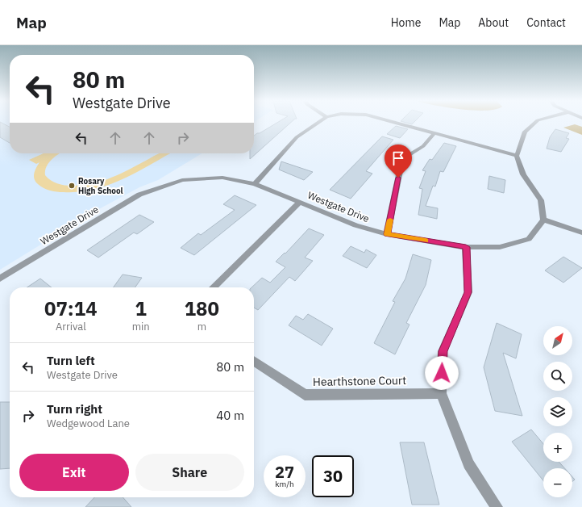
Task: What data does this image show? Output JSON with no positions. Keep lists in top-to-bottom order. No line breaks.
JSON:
{"streets":{"street":["Westgate Drive","Hearthstone Court"]},"places":["Rosary High School"],"north":"top right","page":{"header":"Map","nav":["Home","Map","About","Contact"],"turn":["80 m","Westgate Drive"],"eta":["07:14","Arrival","1","min","180","m"],"map_buttons":["+","−"],"list":[{"name":"Turn left","note":"Westgate Drive","value":"80 m"},{"name":"Turn right","note":"Wedgewood Lane","value":"40 m"}],"buttons":["Exit","Share"],"speed":"27 km/h","limit":"30"}}
